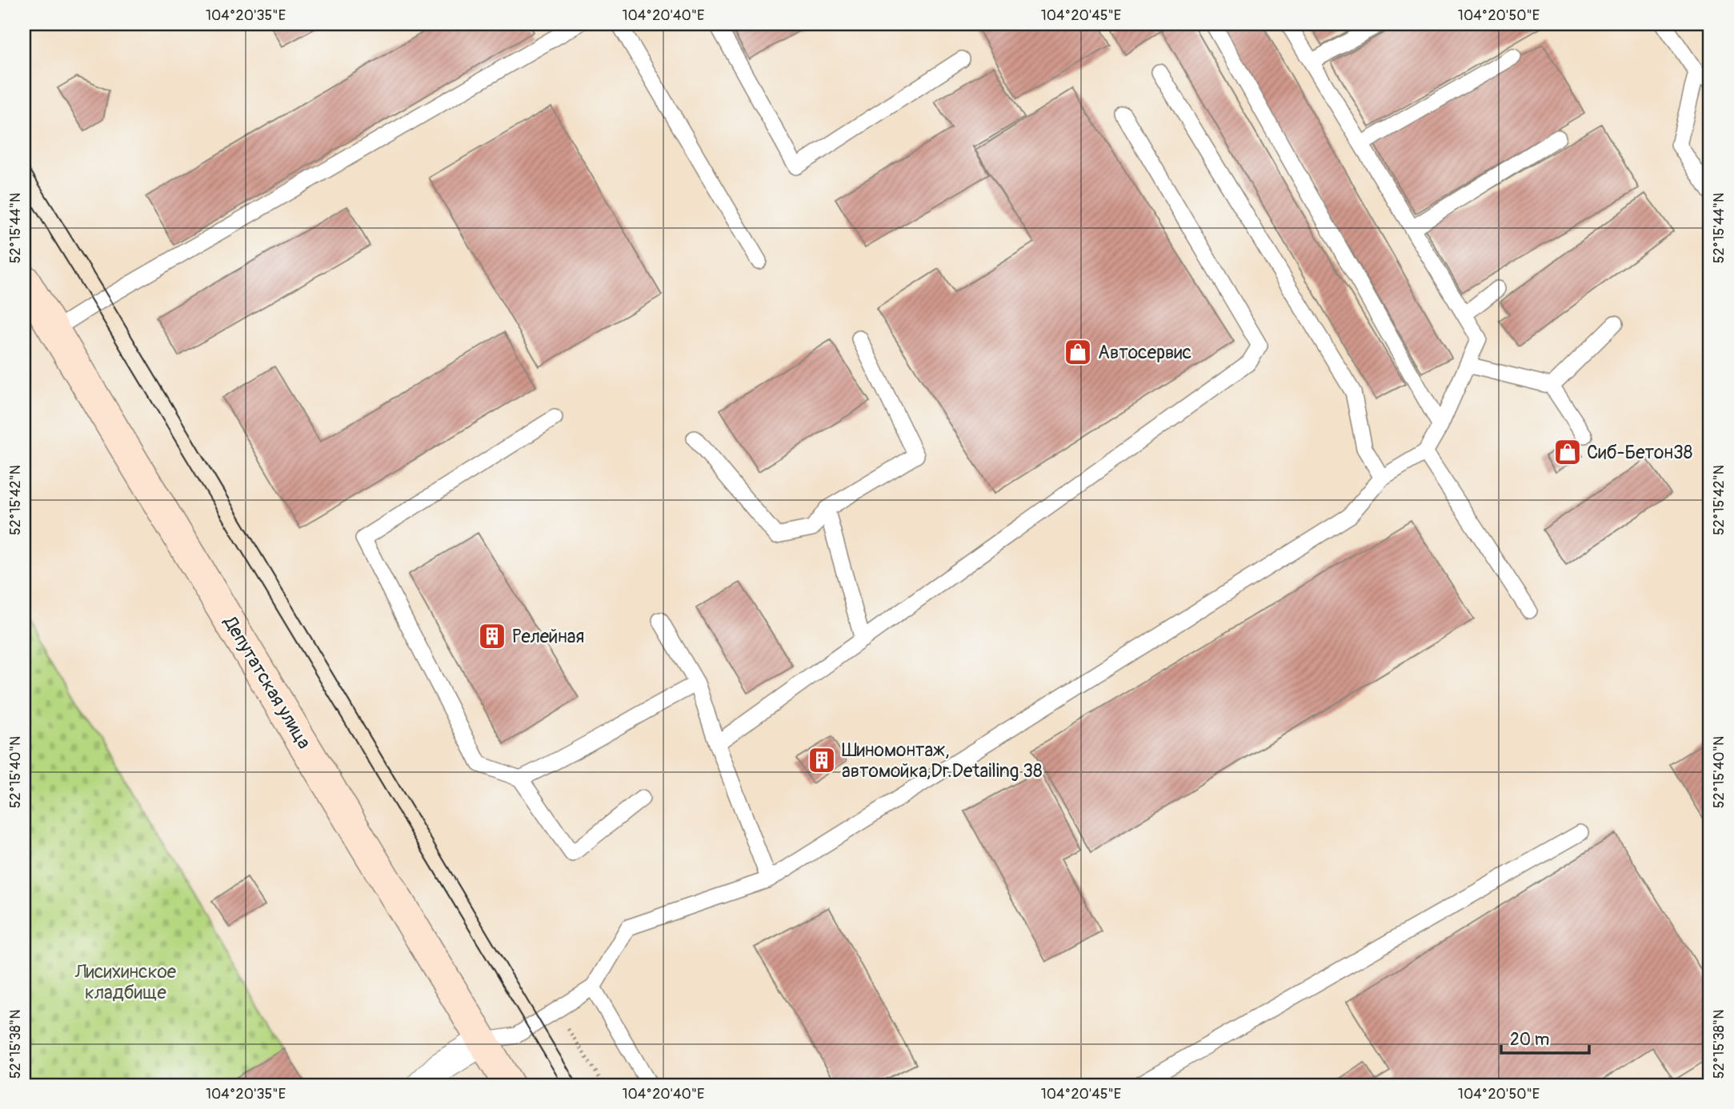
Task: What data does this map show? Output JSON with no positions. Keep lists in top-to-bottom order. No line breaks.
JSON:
{"streets":{"main road":["Депутатская улица"]},"parks":["Лисихинское кладбище"],"places":{"shop":["Автосервис","Сиб-Бетон38"],"building":["Релейная","Шиномонтаж, автомойка,Dr.Detailing 38"]},"scale_bar":"20 m","coordinates":["104°20'35\"E","104°20'40\"E","104°20'45\"E","104°20'50\"E","52°15'44\"N","52°15'42\"N","52°15'40\"N","52°15'38\"N"]}
